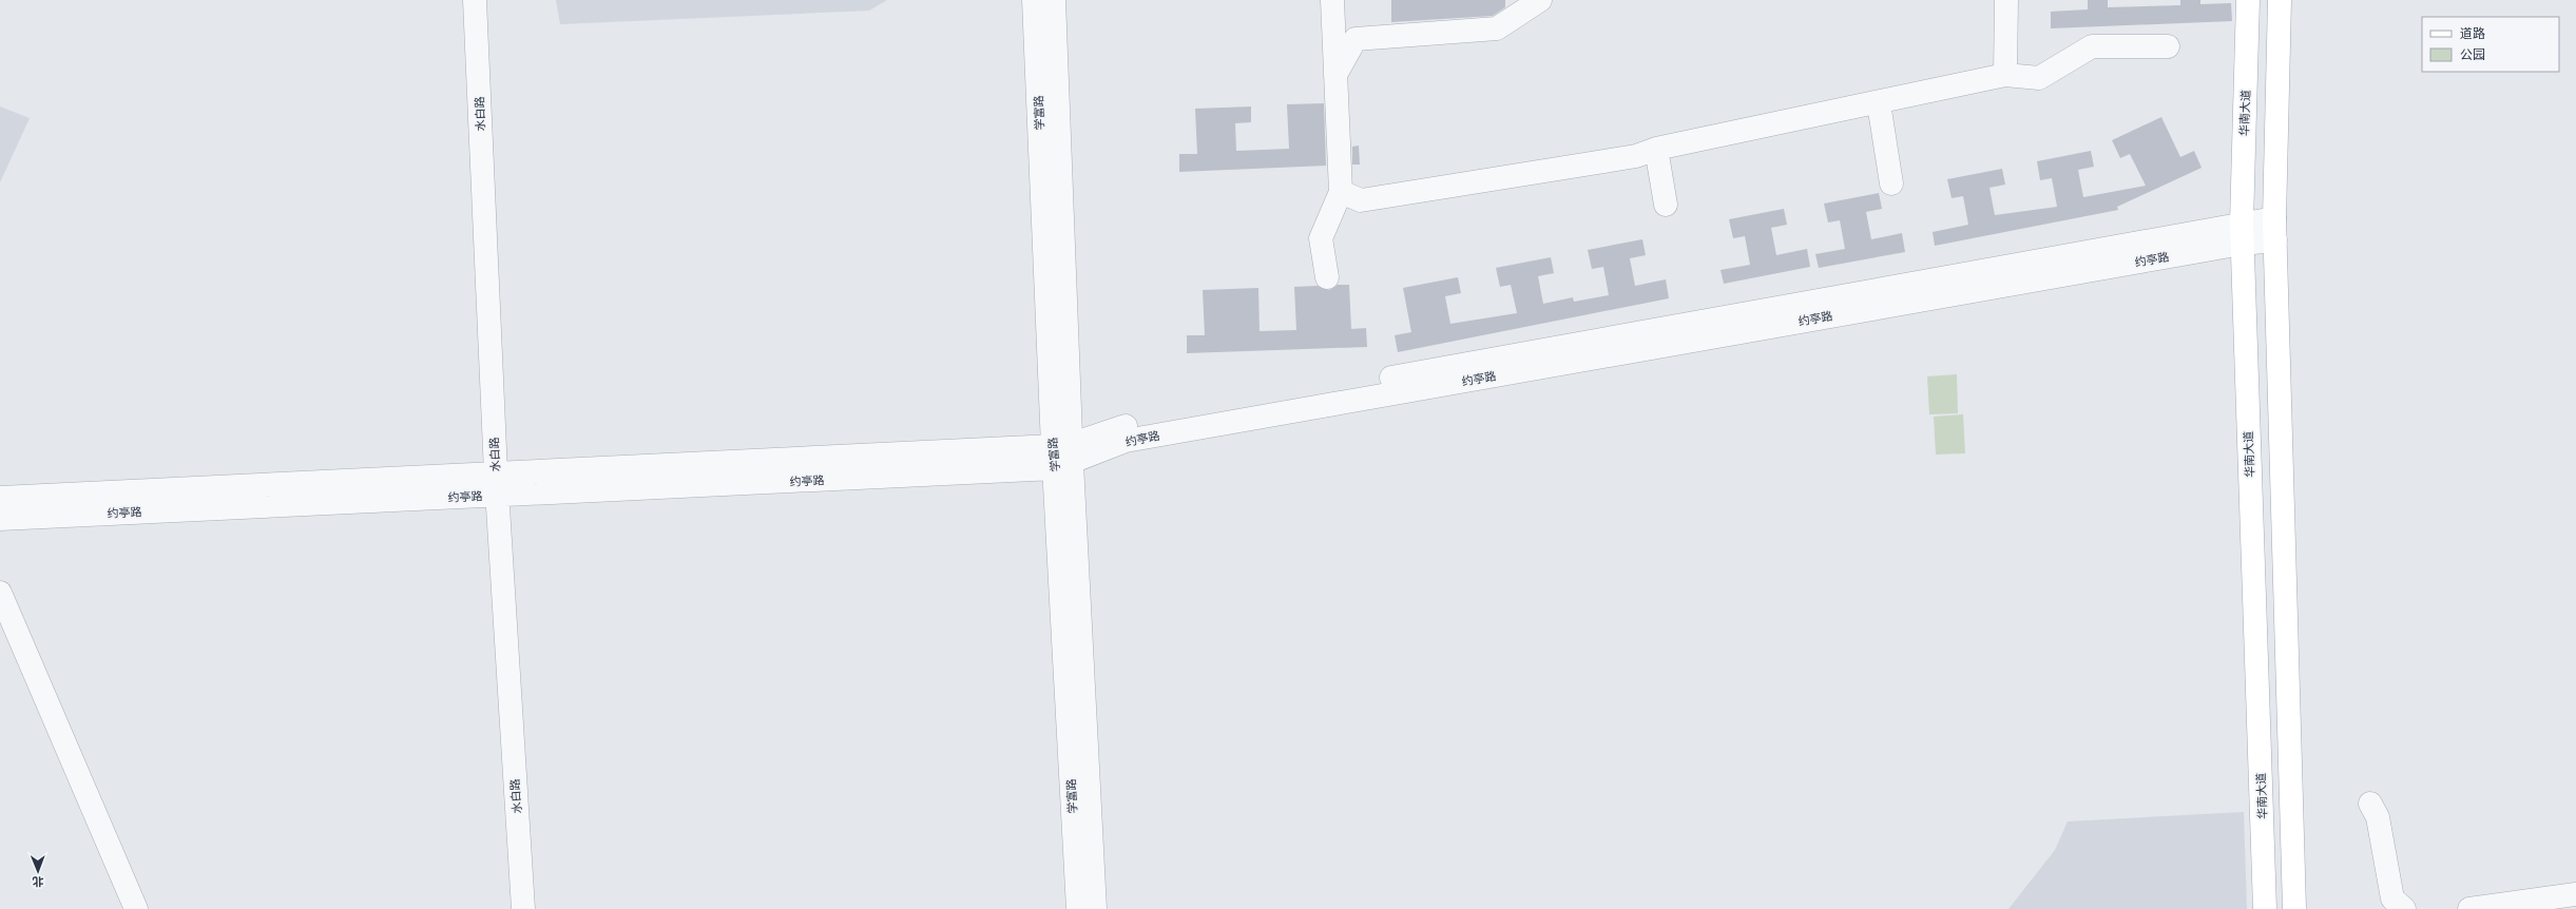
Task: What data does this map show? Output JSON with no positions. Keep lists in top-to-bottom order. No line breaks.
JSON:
{"streets":{"main road":["华南大道"],"street":["学富路","水白路","约亭路"]},"crossings":[["学富路","约亭路"],["华南大道","约亭路"],["水白路","约亭路"]],"legend":["道路","公园"],"north":"bottom"}
